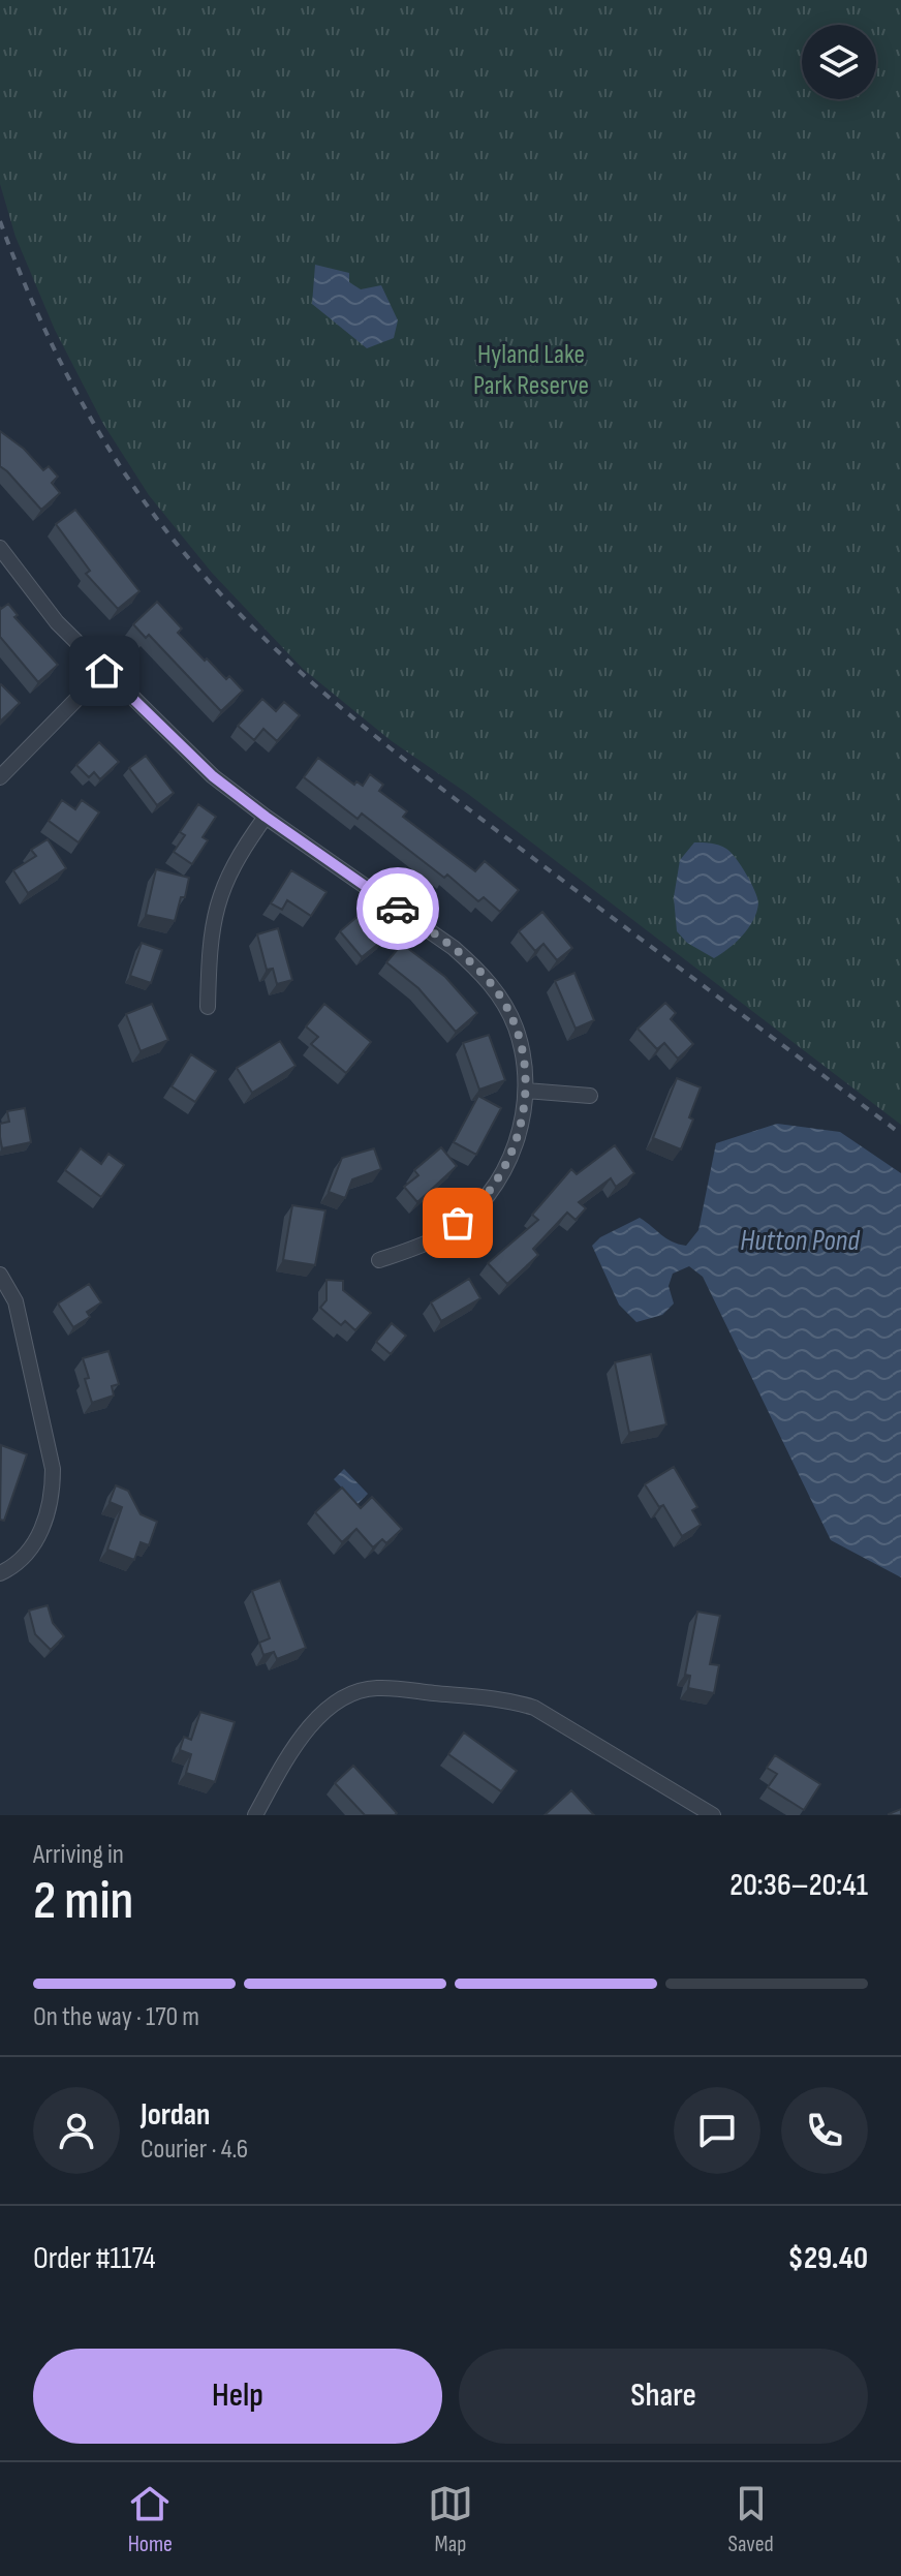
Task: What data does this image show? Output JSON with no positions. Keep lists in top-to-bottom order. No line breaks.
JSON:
{"water":["Hutton Pond"],"parks":["Hyland Lake Park Reserve"],"page":{"heading":["2 min","Arriving in","20:36–20:41"],"panel":["Jordan","Courier · 4.6","Order #1174","$29.40"],"bar":"On the way · 170 m","buttons":["Help","Share"],"tabs":["Home","Map","Saved"]}}
